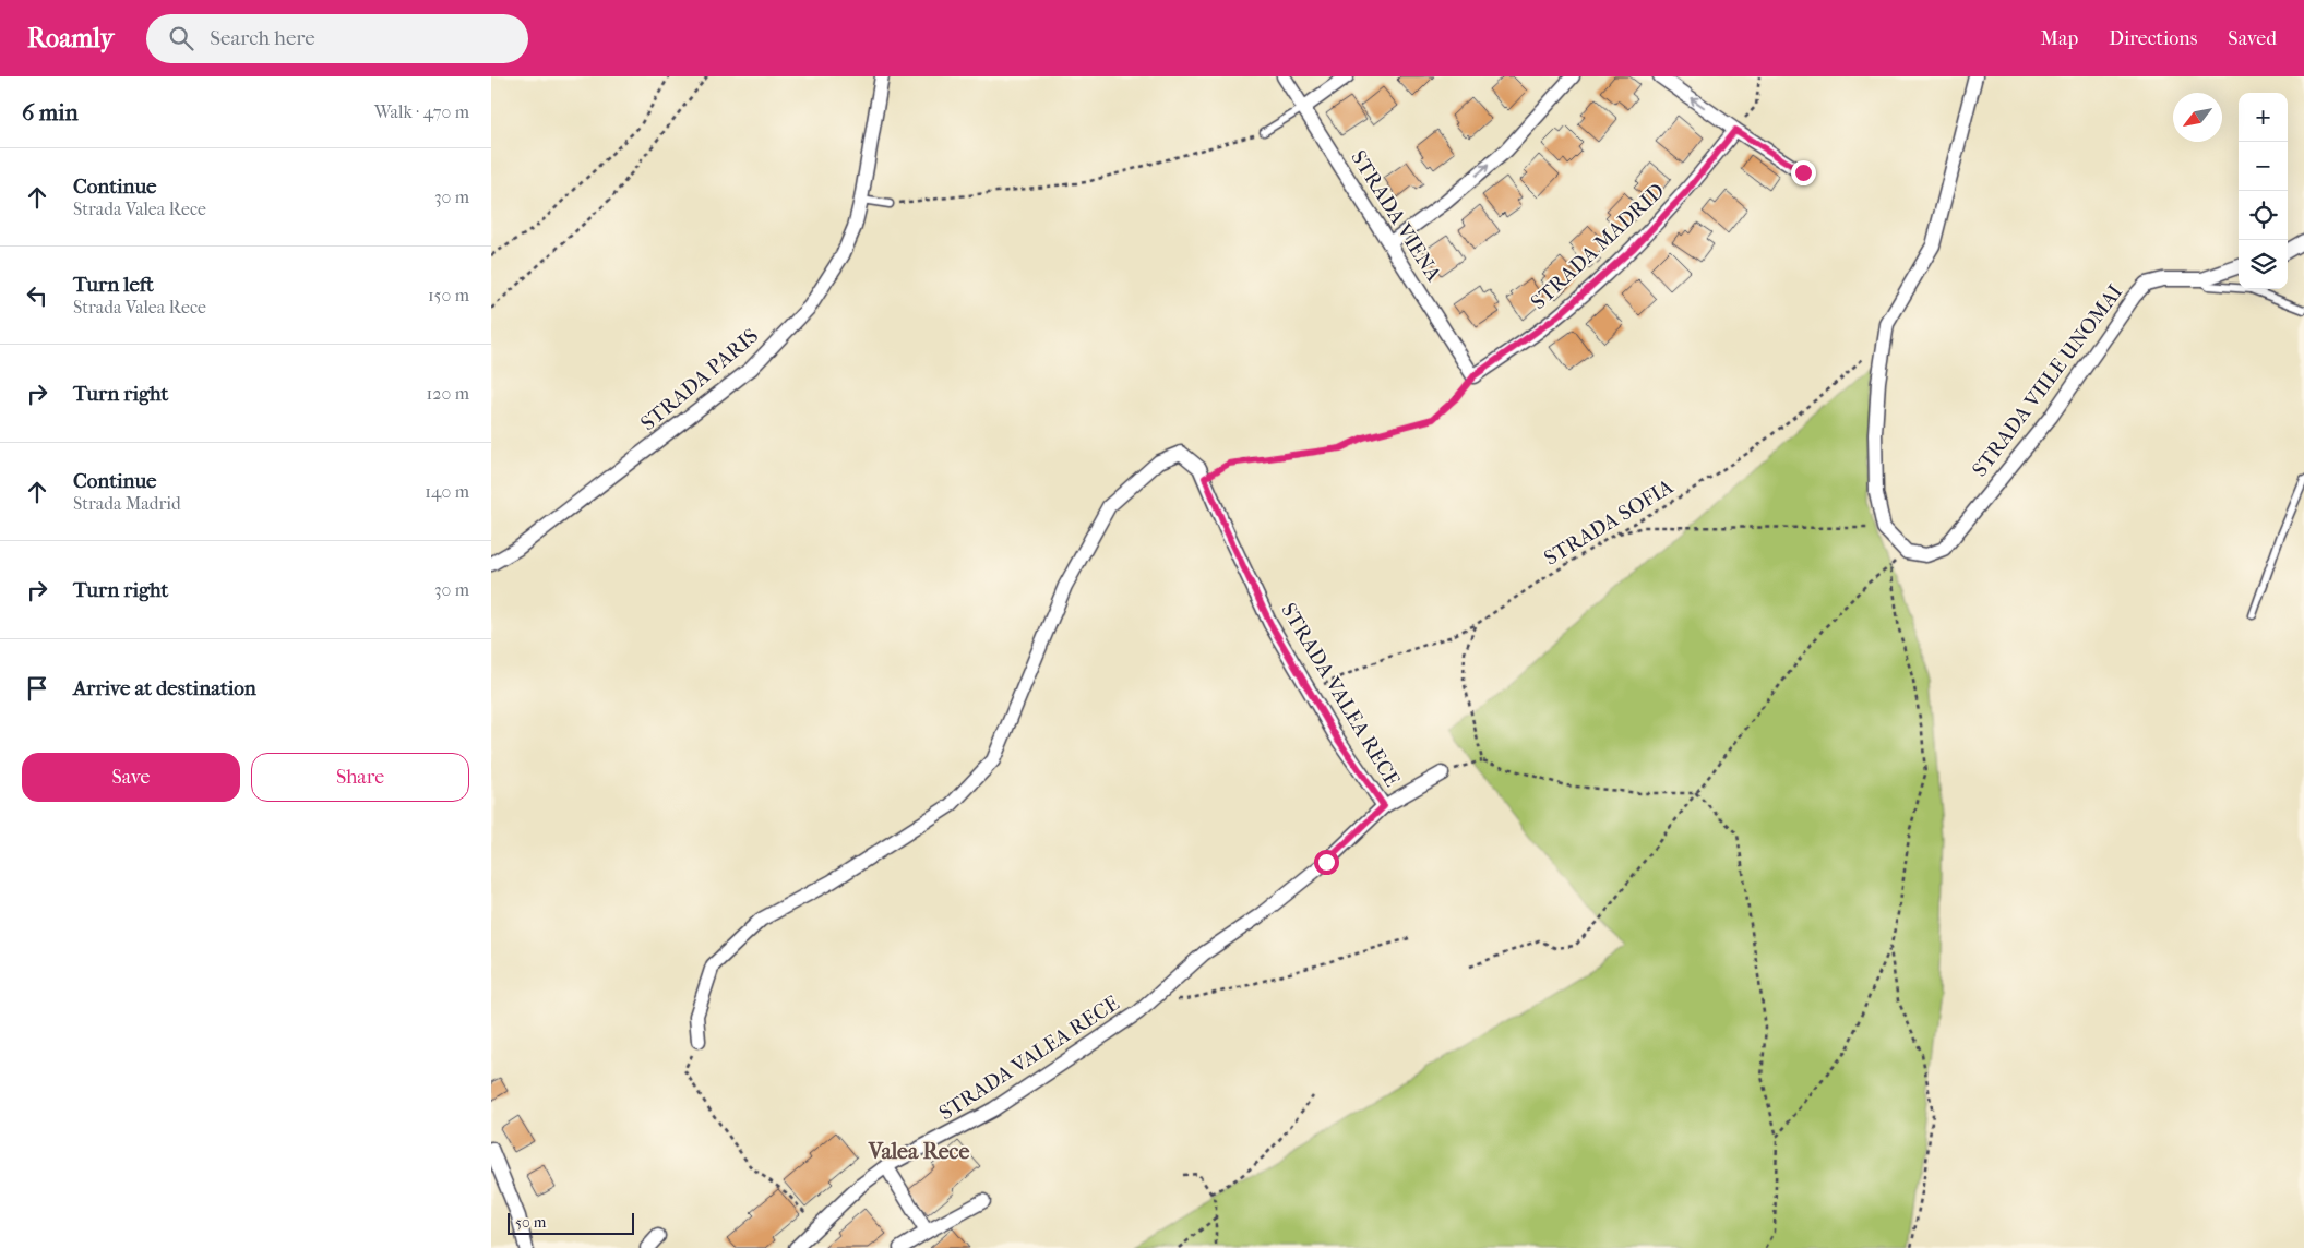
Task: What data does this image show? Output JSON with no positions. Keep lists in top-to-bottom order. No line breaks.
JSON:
{"streets":{"street":["STRADA VIENA","STRADA MADRID","STRADA PARIS","STRADA VIILE UNOMAI","STRADA VALEA RECE"],"path":["STRADA SOFIA"]},"crossings":[["STRADA VIENA","STRADA MADRID"],["STRADA SOFIA","STRADA VALEA RECE"]],"districts":["Valea Rece"],"scale_bar":"50 m","north":"bottom left","page":{"header":"Roamly","search":"Search here","nav":["Map","Directions","Saved"],"heading":["6 min","Walk · 470 m"],"map_buttons":["+","−"],"list":[["Continue","Strada Valea Rece","30 m"],["Turn left","Strada Valea Rece","150 m"],["Turn right","120 m"],["Continue","Strada Madrid","140 m"],["Turn right","30 m"],"Arrive at destination"],"buttons":["Save","Share"],"scale":"50 m"}}
